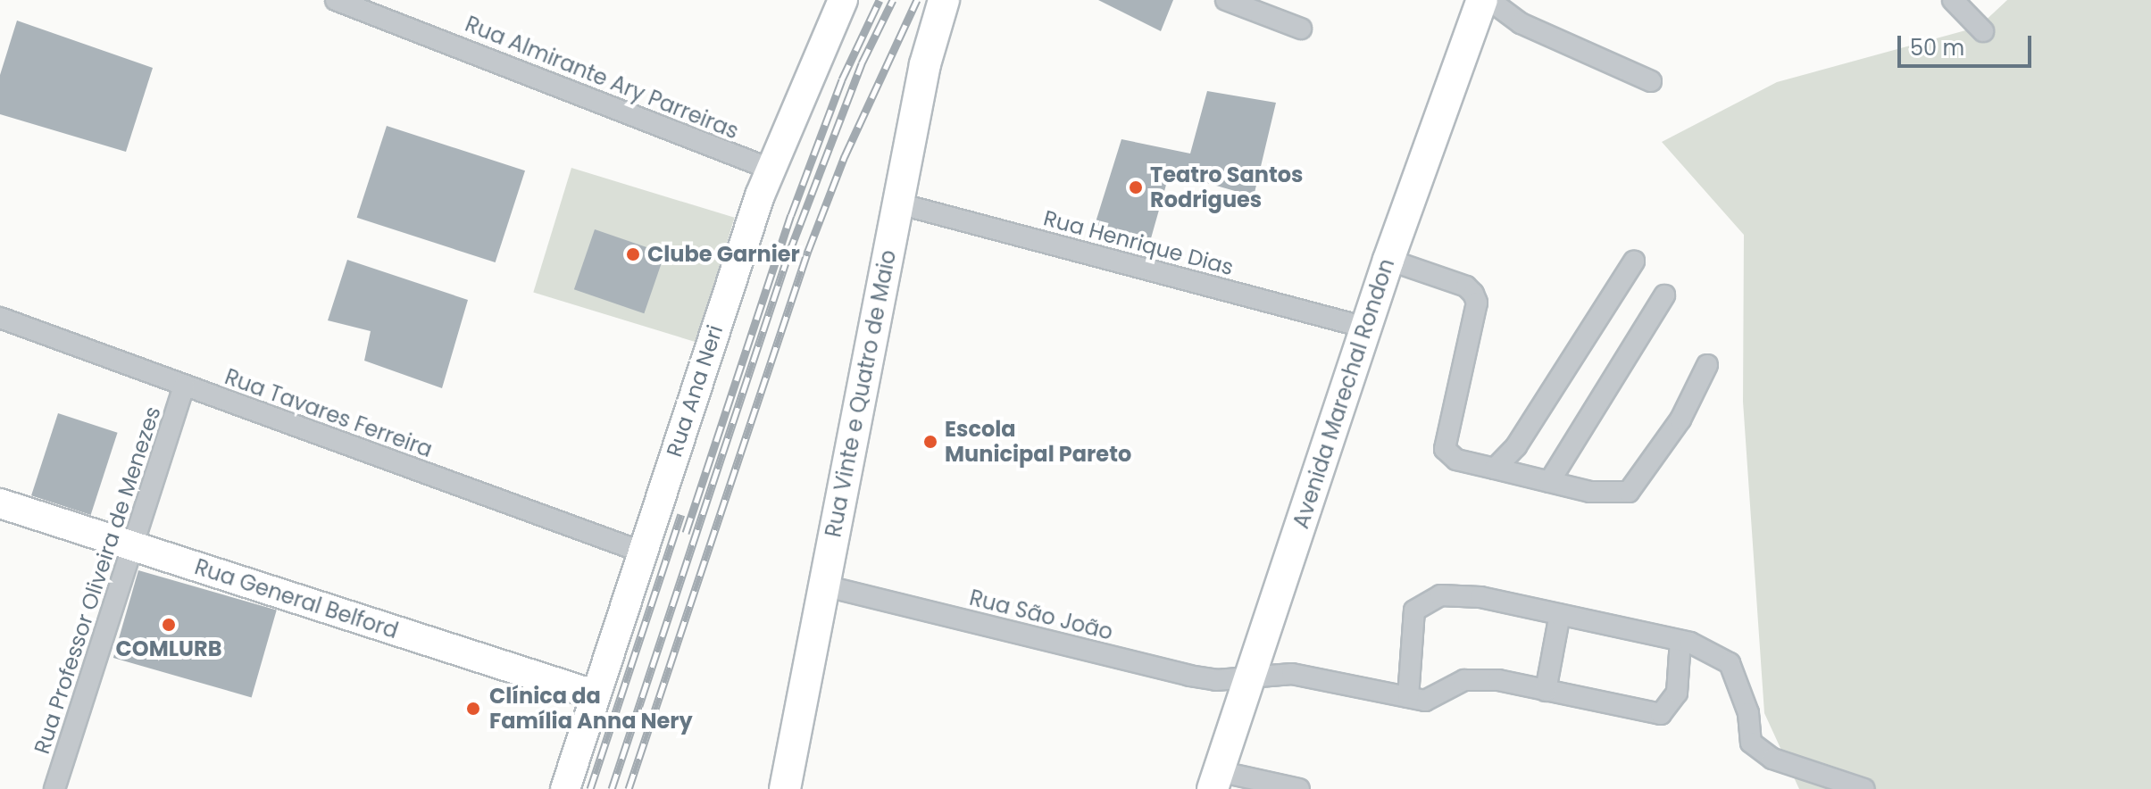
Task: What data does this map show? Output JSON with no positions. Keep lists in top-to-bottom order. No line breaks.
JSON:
{"streets":{"main road":["Rua Ana Neri","Rua Vinte e Quatro de Maio","Avenida Marechal Rondon","Rua General Belford"],"street":["Rua Almirante Ary Parreiras","Rua Henrique Dias","Rua Tavares Ferreira","Rua Professor Oliveira de Menezes","Rua São João"]},"crossings":[["Rua Almirante Ary Parreiras","Rua Ana Neri"],["Rua Henrique Dias","Rua Vinte e Quatro de Maio"],["Rua Henrique Dias","Avenida Marechal Rondon"],["Rua Ana Neri","Rua Tavares Ferreira"],["Rua Ana Neri","Rua General Belford"],["Rua Vinte e Quatro de Maio","Rua São João"],["Avenida Marechal Rondon","Rua São João"],["Rua Tavares Ferreira","Rua Professor Oliveira de Menezes"],["Rua Professor Oliveira de Menezes","Rua General Belford"]],"places":["Teatro Santos Rodrigues","Clube Garnier","Escola Municipal Pareto","COMLURB","Clínica da Família Anna Nery"],"scale_bar":"50 m"}
